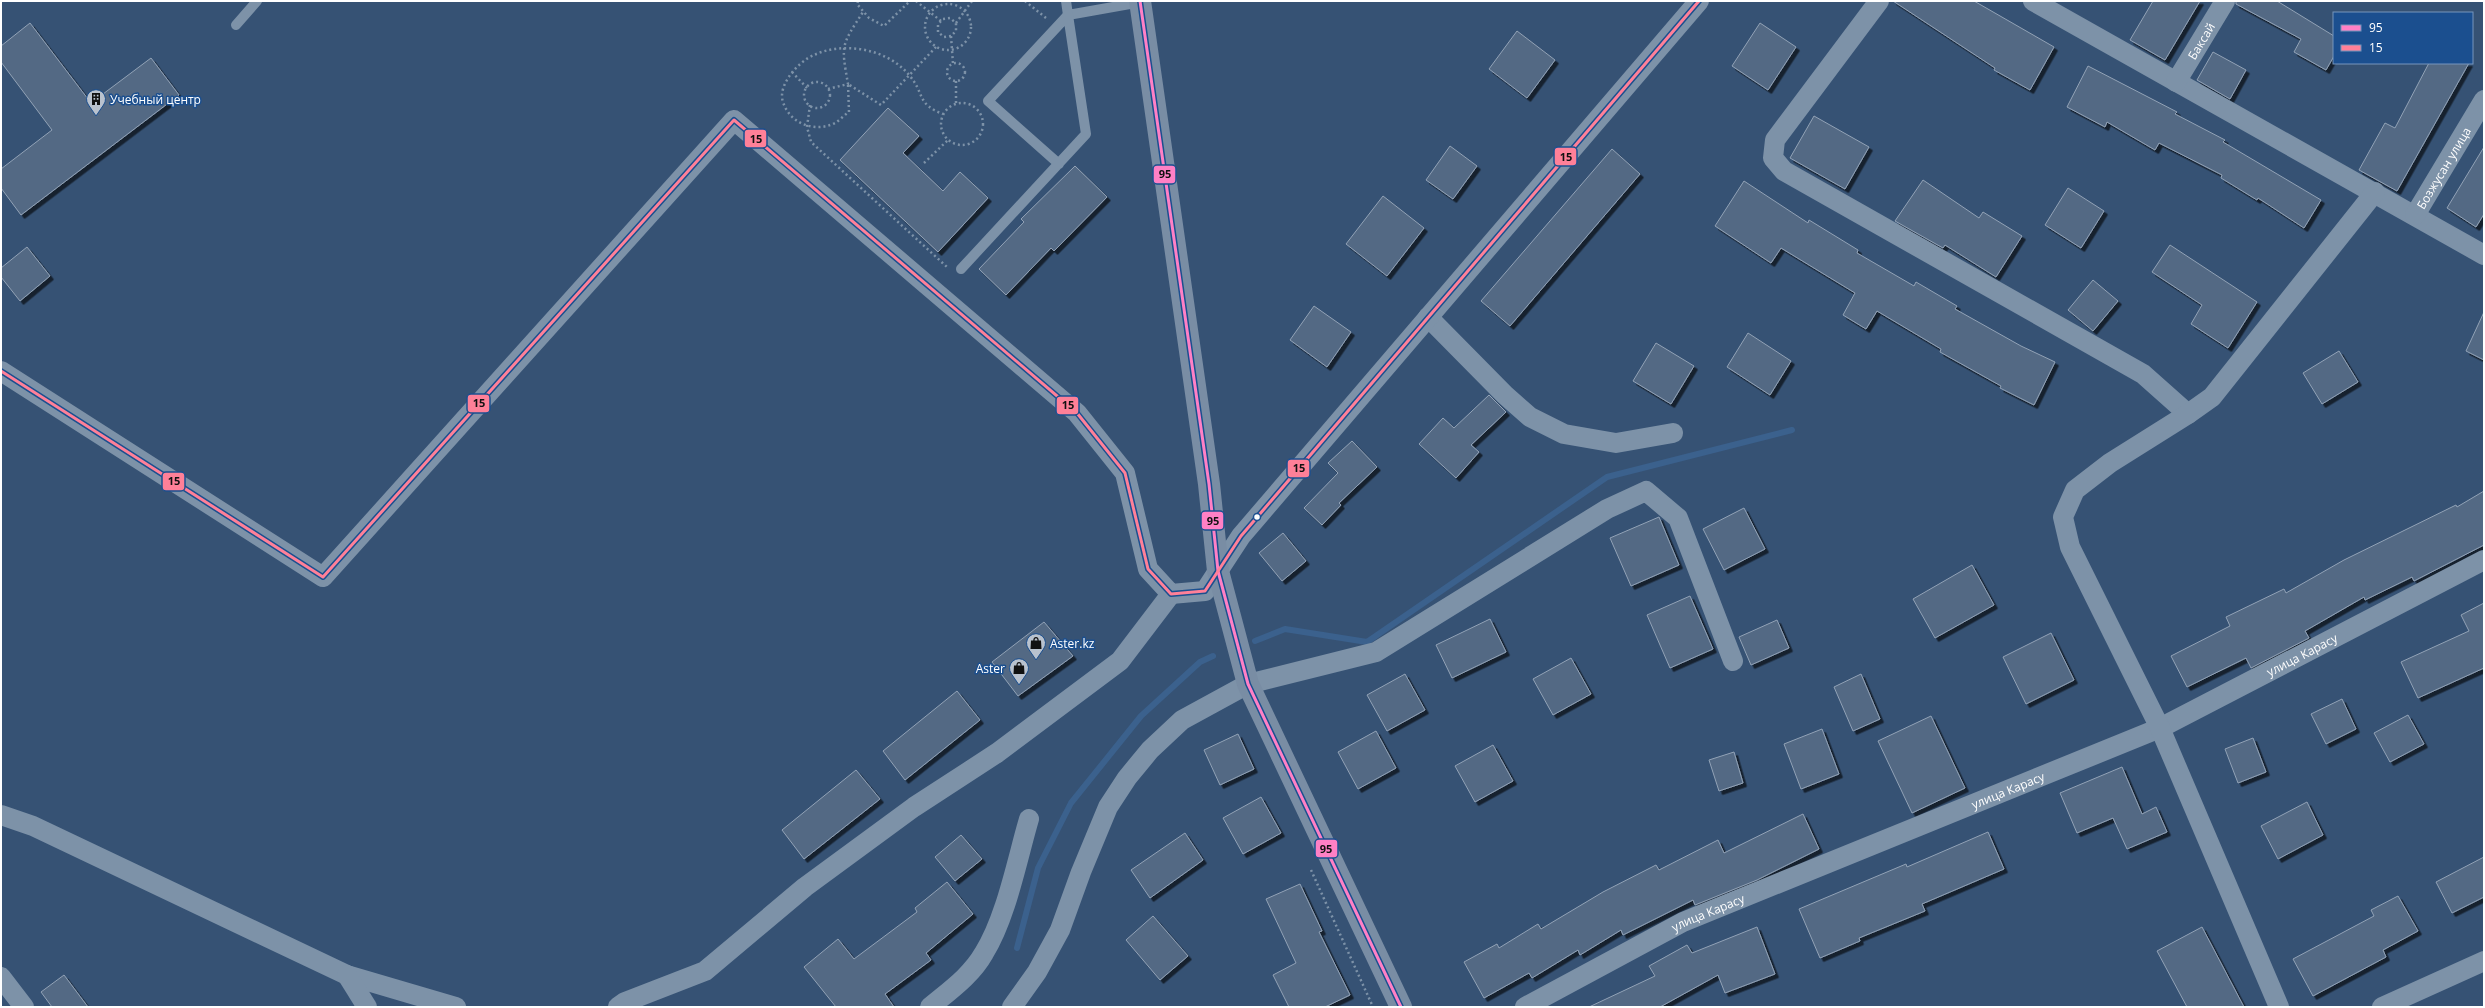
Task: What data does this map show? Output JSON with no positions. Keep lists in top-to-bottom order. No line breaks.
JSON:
{"streets":{"street":["Баксай","Бозжусан улица","улица Карасу"]},"places":{"building":["Учебный центр"],"shop":["Aster.kz","Aster"]},"lines":["transit line 95","transit line 15"],"legend":["95","15"]}
